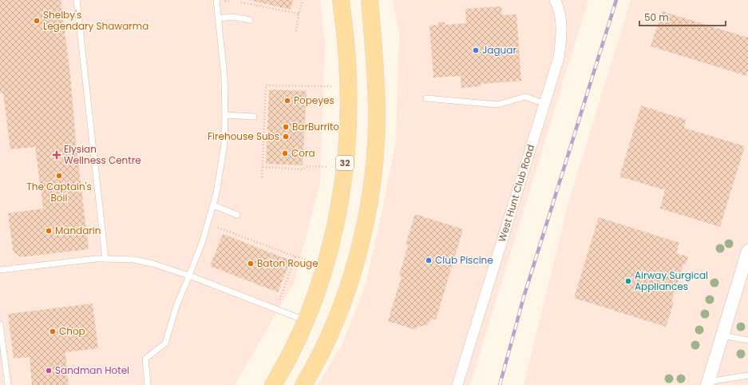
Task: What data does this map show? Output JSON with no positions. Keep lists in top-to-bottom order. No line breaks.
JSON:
{"streets":{"main road":["32"],"street":["West Hunt Club Road"]},"places":{"other":["Shelby's Legendary Shawarma","Jaguar","Popeyes","BarBurrito","Firehouse Subs","Cora","The Captain's Boil","Mandarin","Club Piscine","Baton Rouge","Airway Surgical Appliances","Chop","Sandman Hotel"],"health":["Elysian Wellness Centre"]},"scale_bar":"50 m"}
